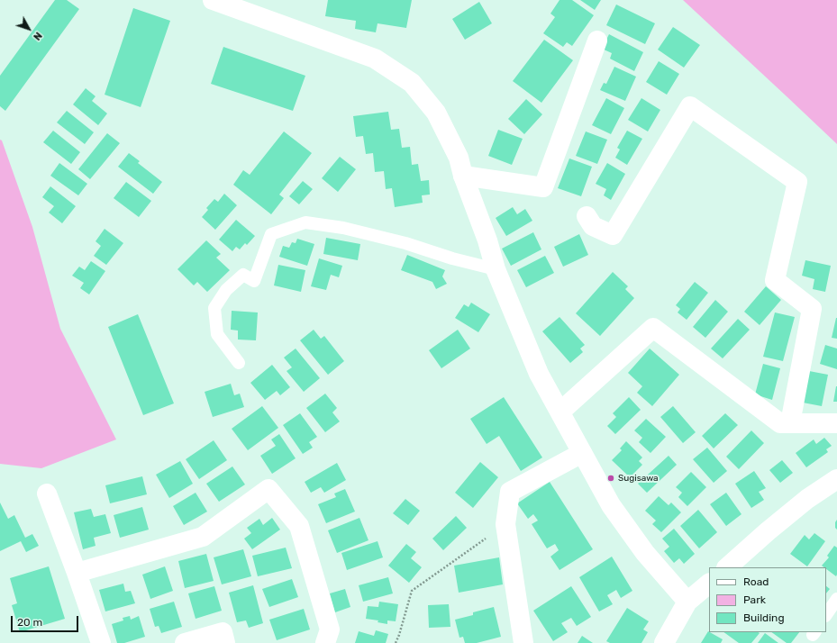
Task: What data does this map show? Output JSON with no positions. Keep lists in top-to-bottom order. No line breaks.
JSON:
{"places":["Sugisawa"],"legend":["Road","Park","Building"],"scale_bar":"20 m","north":"bottom right"}
